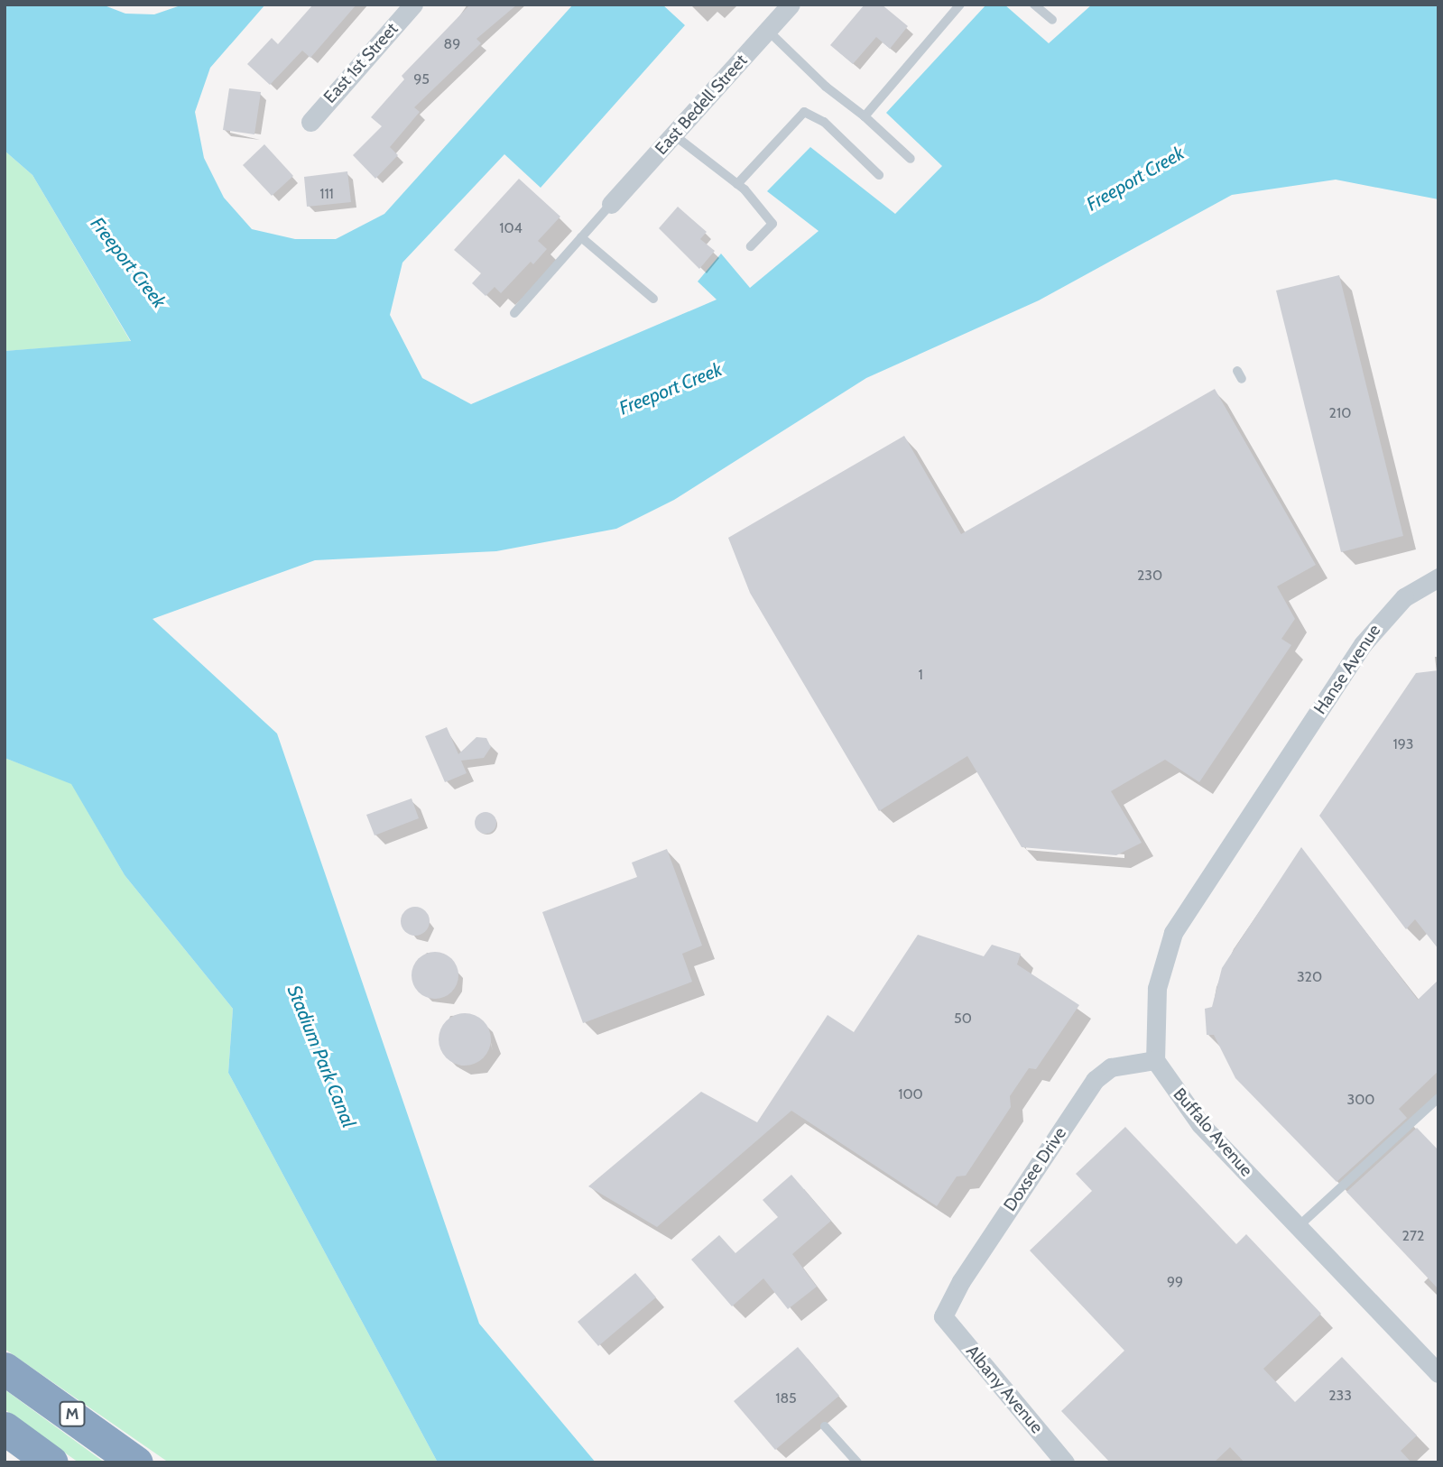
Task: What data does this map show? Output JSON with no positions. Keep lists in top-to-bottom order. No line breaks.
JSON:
{"streets":{"highway":["M"],"street":["East 1st Street","East Bedell Street","Hanse Avenue","Buffalo Avenue","Doxsee Drive","Albany Avenue"]},"crossings":[["Hanse Avenue","Buffalo Avenue"],["Hanse Avenue","Doxsee Drive"],["Buffalo Avenue","Doxsee Drive"],["Doxsee Drive","Albany Avenue"]],"water":["Freeport Creek","Stadium Park Canal"],"house_numbers":["89","95","111","104","210","230","1","193","320","50","100","300","272","99","233","185"]}
